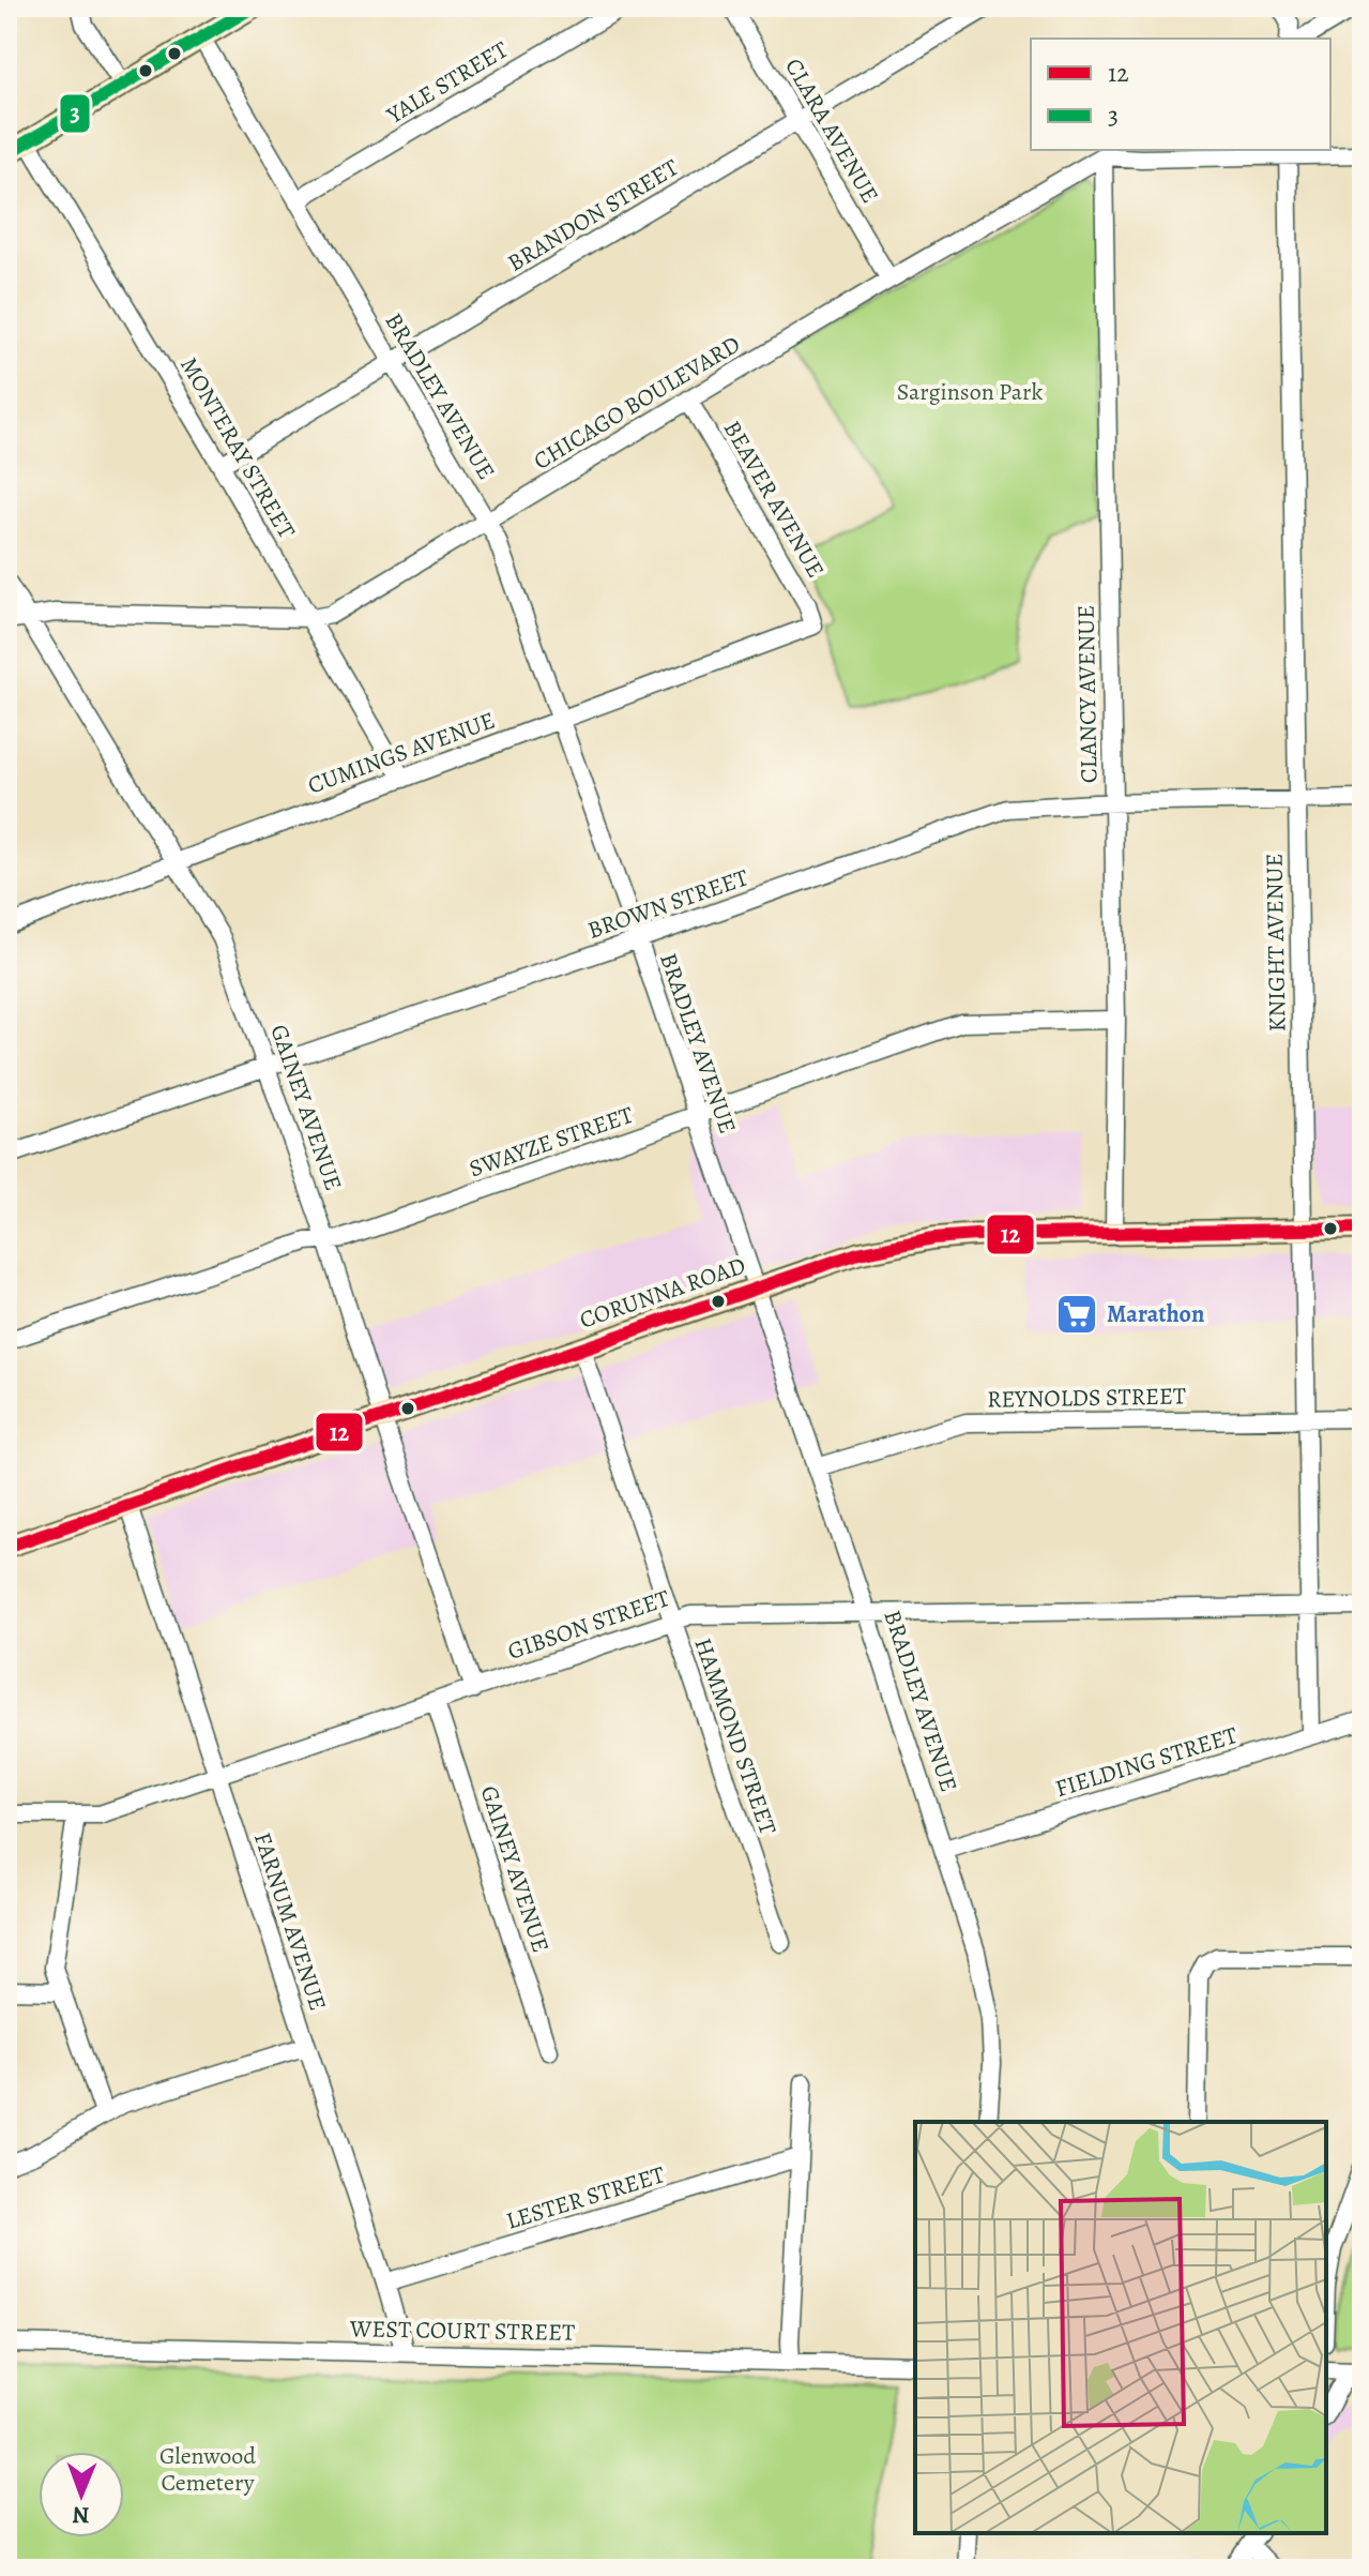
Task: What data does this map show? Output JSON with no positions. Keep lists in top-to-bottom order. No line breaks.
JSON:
{"streets":{"main road":["CORUNNA ROAD"],"street":["YALE STREET","CLARA AVENUE","BRANDON STREET","BRADLEY AVENUE","CHICAGO BOULEVARD","MONTERAY STREET","BEAVER AVENUE","CLANCY AVENUE","CUMINGS AVENUE","BROWN STREET","KNIGHT AVENUE","GAINEY AVENUE","SWAYZE STREET","REYNOLDS STREET","GIBSON STREET","HAMMOND STREET","FIELDING STREET","FARNUM AVENUE","LESTER STREET","WEST COURT STREET"]},"crossings":[["YALE STREET","BRADLEY AVENUE"],["CLARA AVENUE","BRANDON STREET"],["CLARA AVENUE","CHICAGO BOULEVARD"],["BRANDON STREET","BRADLEY AVENUE"],["BRANDON STREET","MONTERAY STREET"],["BRADLEY AVENUE","CHICAGO BOULEVARD"],["BRADLEY AVENUE","CUMINGS AVENUE"],["BRADLEY AVENUE","BROWN STREET"],["BRADLEY AVENUE","SWAYZE STREET"],["BRADLEY AVENUE","CORUNNA ROAD"],["BRADLEY AVENUE","REYNOLDS STREET"],["BRADLEY AVENUE","GIBSON STREET"],["BRADLEY AVENUE","FIELDING STREET"],["CHICAGO BOULEVARD","MONTERAY STREET"],["CHICAGO BOULEVARD","BEAVER AVENUE"],["CHICAGO BOULEVARD","CLANCY AVENUE"],["CHICAGO BOULEVARD","GAINEY AVENUE"],["MONTERAY STREET","CUMINGS AVENUE"],["BEAVER AVENUE","CUMINGS AVENUE"],["CLANCY AVENUE","BROWN STREET"],["CLANCY AVENUE","SWAYZE STREET"],["CLANCY AVENUE","CORUNNA ROAD"],["CUMINGS AVENUE","GAINEY AVENUE"],["BROWN STREET","KNIGHT AVENUE"],["BROWN STREET","GAINEY AVENUE"],["KNIGHT AVENUE","CORUNNA ROAD"],["KNIGHT AVENUE","REYNOLDS STREET"],["KNIGHT AVENUE","GIBSON STREET"],["KNIGHT AVENUE","FIELDING STREET"],["GAINEY AVENUE","SWAYZE STREET"],["GAINEY AVENUE","CORUNNA ROAD"],["GAINEY AVENUE","GIBSON STREET"],["CORUNNA ROAD","HAMMOND STREET"],["CORUNNA ROAD","FARNUM AVENUE"],["GIBSON STREET","HAMMOND STREET"],["GIBSON STREET","FARNUM AVENUE"],["FARNUM AVENUE","LESTER STREET"],["FARNUM AVENUE","WEST COURT STREET"]],"parks":["Sarginson Park","Glenwood Cemetery"],"places":{"supermarket":["Marathon"]},"lines":["transit line 3","transit line 12"],"legend":["12","3"],"north":"bottom"}
